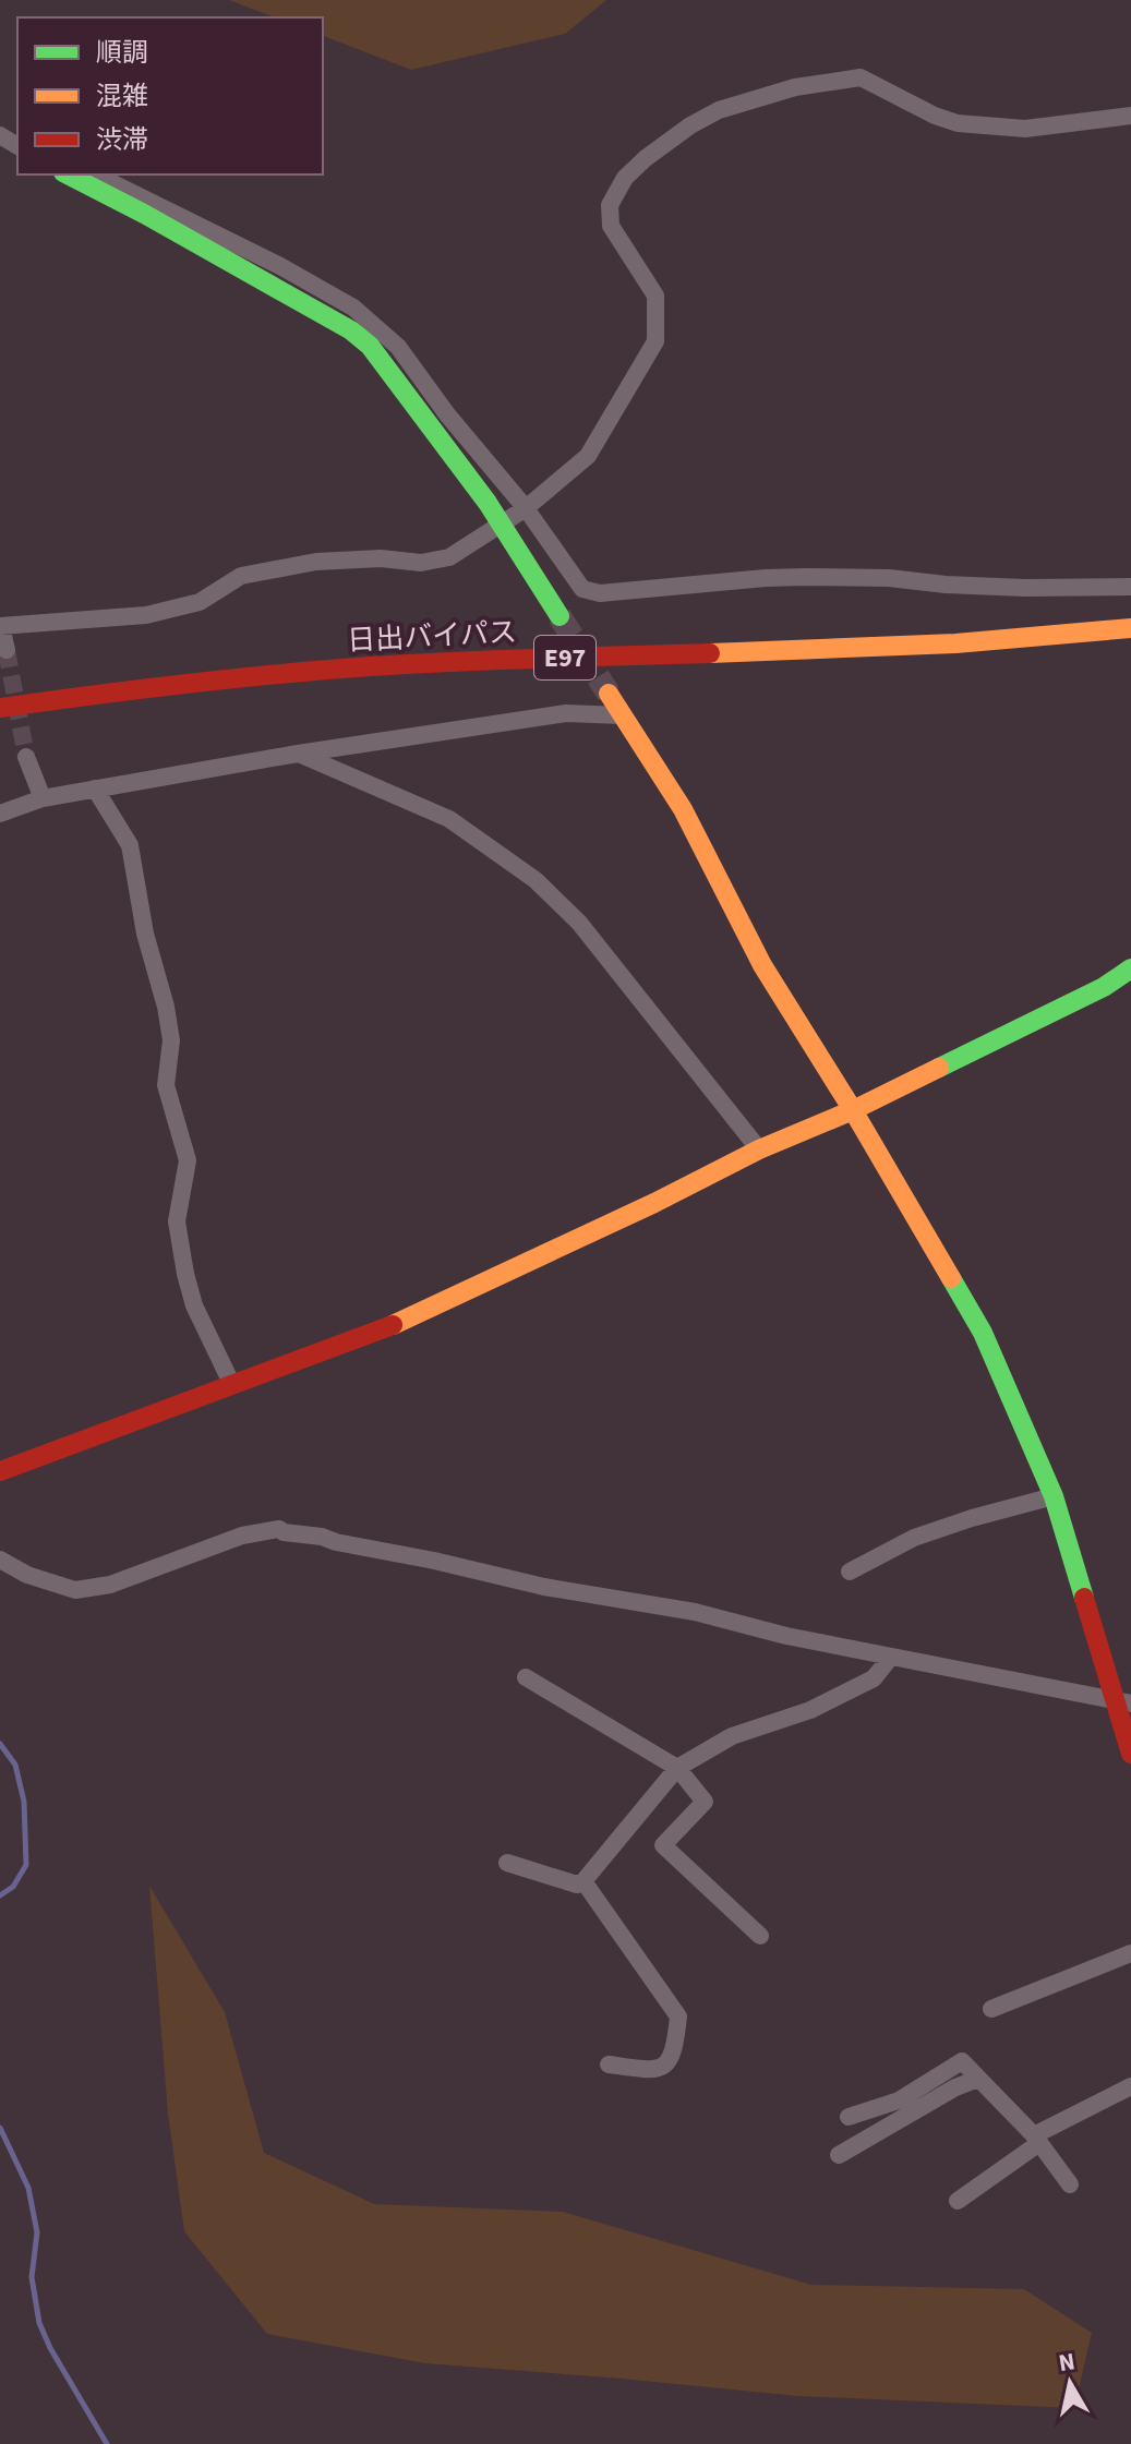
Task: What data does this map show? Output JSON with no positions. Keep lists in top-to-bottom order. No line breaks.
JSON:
{"streets":{"main road":["日出バイパス","E97"]},"legend":["順調","混雑","渋滞"],"north":"top"}
